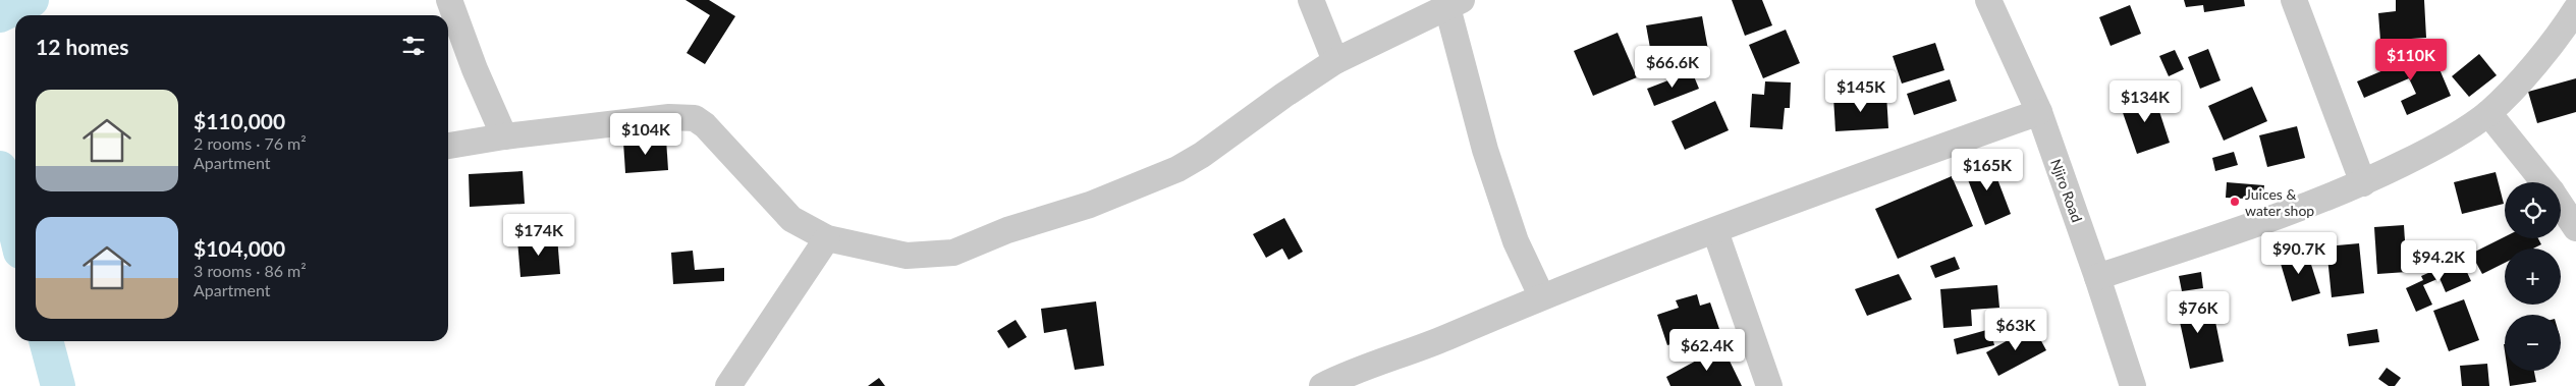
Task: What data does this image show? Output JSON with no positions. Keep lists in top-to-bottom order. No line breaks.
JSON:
{"streets":{"street":["Njiro Road"]},"places":["Juices & water shop"],"page":{"heading":"12 homes","price":["$110K","$66.6K","$145K","$134K","$104K","$165K","$174K","$90.7K","$94.2K","$76K","$63K","$62.4K"],"list":[{"name":"$110,000","note":"2 rooms · 76 m² · Apartment"},{"name":"$104,000","note":"3 rooms · 86 m² · Apartment"}],"map_buttons":["+","−"]}}
